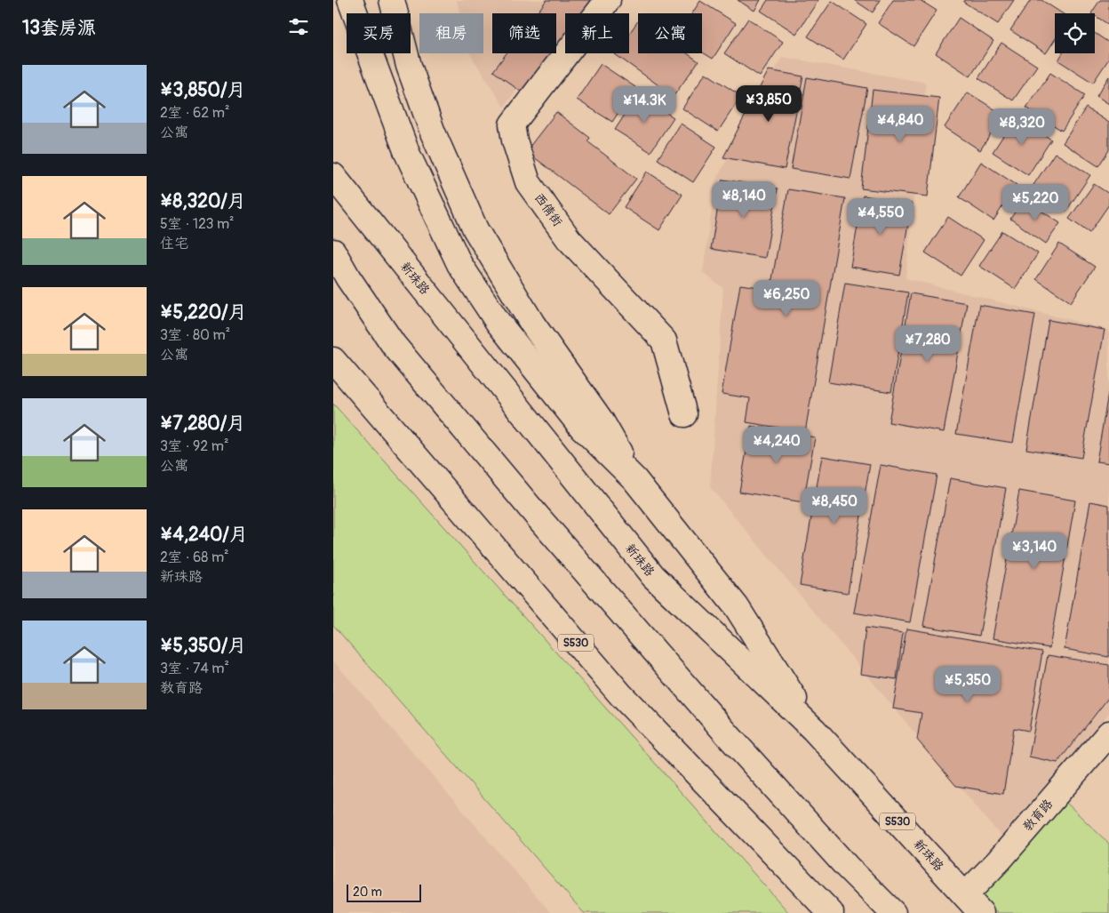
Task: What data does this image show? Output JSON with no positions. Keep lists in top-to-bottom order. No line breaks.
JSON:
{"streets":{"main road":["西倩街","新珠路","S530","教育路"]},"crossings":[["新珠路","教育路"]],"scale_bar":"20 m","page":{"heading":"13套房源","chip":["买房","租房","筛选","新上","公寓"],"list":[{"name":"¥3,850/月","note":"2室 · 62 m² · 公寓"},{"name":"¥8,320/月","note":"5室 · 123 m² · 住宅"},{"name":"¥5,220/月","note":"3室 · 80 m² · 公寓"},{"name":"¥7,280/月","note":"3室 · 92 m² · 公寓"},{"name":"¥4,240/月","note":"2室 · 68 m² · 新珠路"},{"name":"¥5,350/月","note":"3室 · 74 m² · 教育路"}],"price":["¥3,850","¥14.3K","¥4,840","¥8,320","¥8,140","¥5,220","¥4,550","¥6,250","¥7,280","¥4,240","¥8,450","¥3,140","¥5,350"],"scale":"20 m"}}
